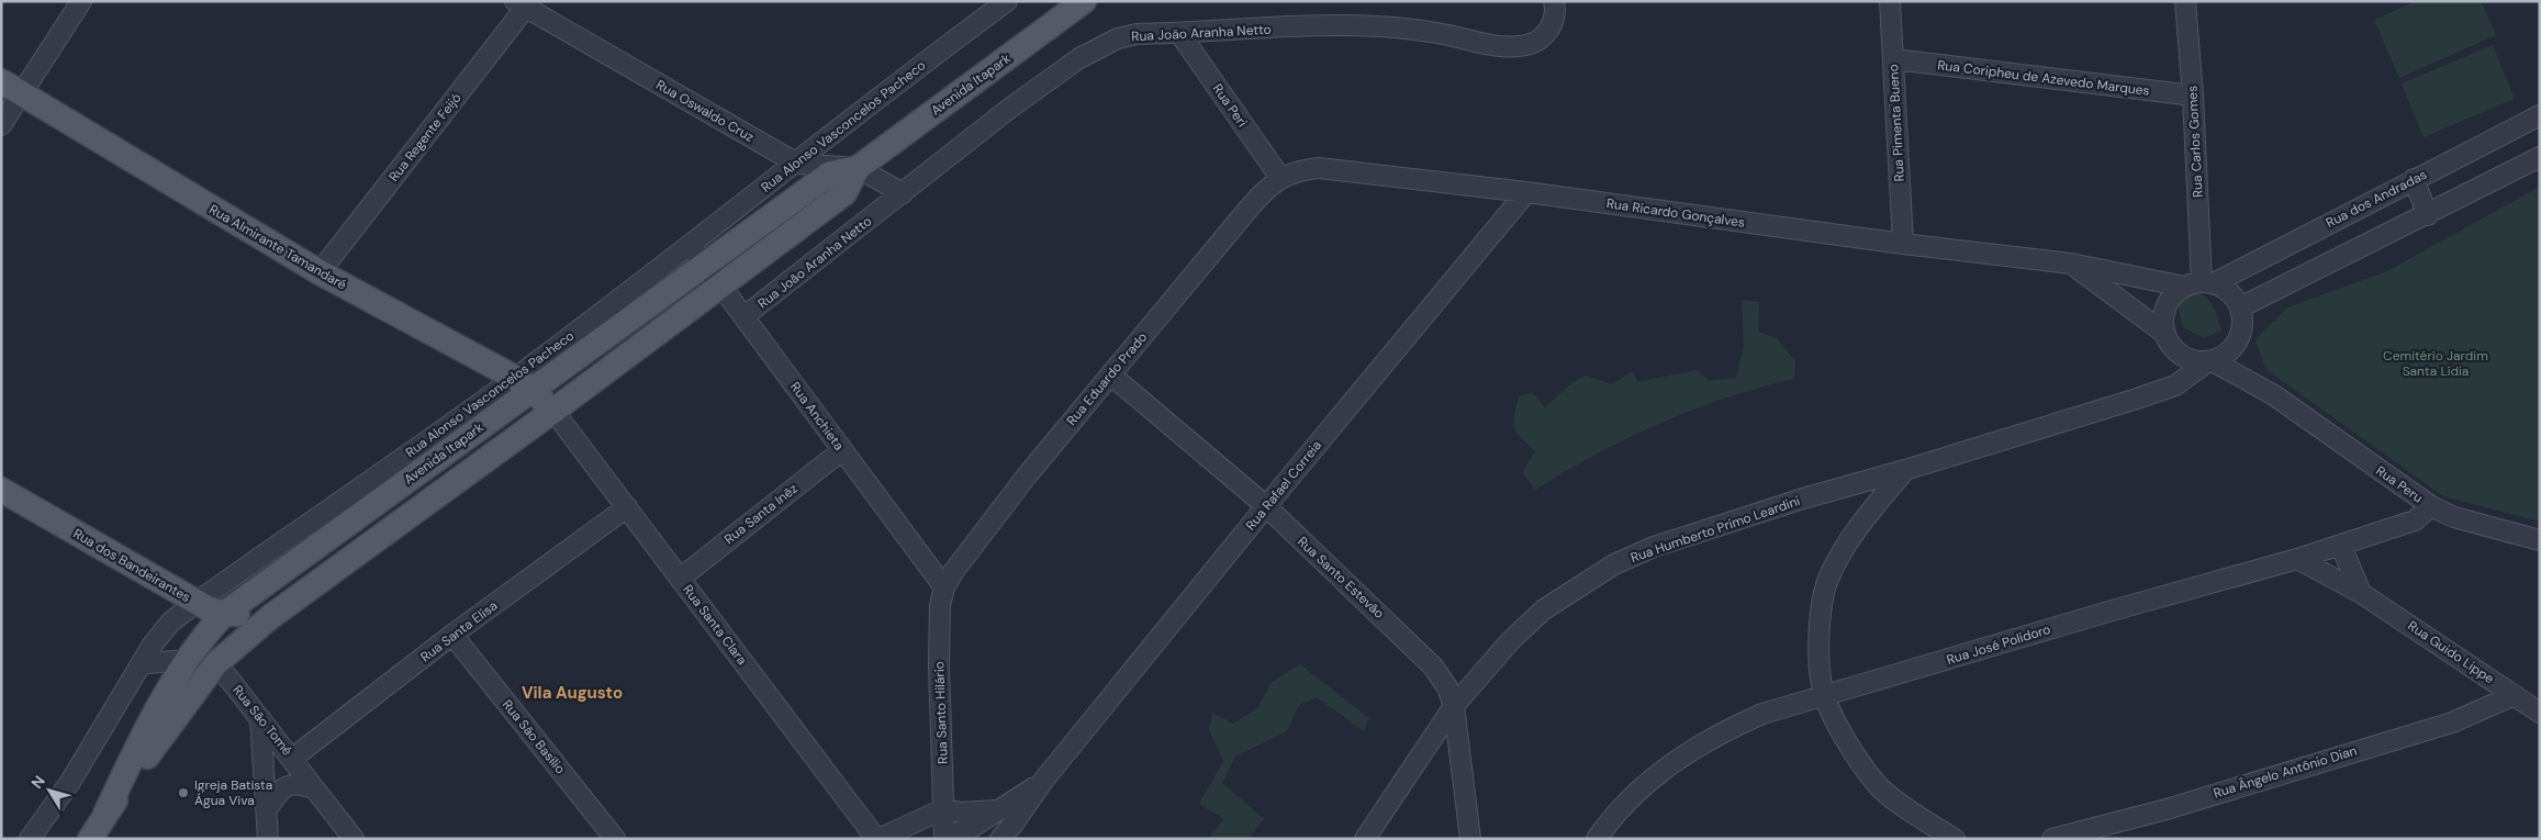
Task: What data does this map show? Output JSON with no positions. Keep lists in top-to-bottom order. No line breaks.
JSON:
{"streets":{"main road":["Avenida Itapark","Rua Almirante Tamandaré","Rua dos Bandeirantes"],"street":["Rua João Aranha Netto","Rua Coripheu de Azevedo Marques","Rua Peri","Rua Oswaldo Cruz","Rua Pimenta Bueno","Rua Alonso Vasconcelos Pacheco","Rua Regente Feijó","Rua Carlos Gomes","Rua dos Andradas","Rua Ricardo Gonçalves","Rua Eduardo Prado","Rua Anchieta","Rua Peru","Rua Rafael Correia","Rua Santa Inêz","Rua Humberto Primo Leardini","Rua Santo Estevão","Rua Santa Clara","Rua Santa Elisa","Rua José Polidoro","Rua Guido Lippe","Rua Santo Hilário","Rua São Tomé","Rua São Basílio","Rua Ângelo Antônio Dian"]},"crossings":[["Rua João Aranha Netto","Rua Peri"],["Rua João Aranha Netto","Rua Oswaldo Cruz"],["Rua João Aranha Netto","Rua Anchieta"],["Rua Coripheu de Azevedo Marques","Rua Pimenta Bueno"],["Rua Coripheu de Azevedo Marques","Rua Carlos Gomes"],["Avenida Itapark","Rua Oswaldo Cruz"],["Avenida Itapark","Rua Alonso Vasconcelos Pacheco"],["Avenida Itapark","Rua Almirante Tamandaré"],["Avenida Itapark","Rua Anchieta"],["Avenida Itapark","Rua dos Bandeirantes"],["Avenida Itapark","Rua Santa Clara"],["Avenida Itapark","Rua São Tomé"],["Rua Peri","Rua Ricardo Gonçalves"],["Rua Peri","Rua Eduardo Prado"],["Rua Oswaldo Cruz","Rua Alonso Vasconcelos Pacheco"],["Rua Oswaldo Cruz","Rua Regente Feijó"],["Rua Pimenta Bueno","Rua Ricardo Gonçalves"],["Rua Alonso Vasconcelos Pacheco","Rua Almirante Tamandaré"],["Rua Alonso Vasconcelos Pacheco","Rua Anchieta"],["Rua Alonso Vasconcelos Pacheco","Rua dos Bandeirantes"],["Rua Regente Feijó","Rua Almirante Tamandaré"],["Rua Carlos Gomes","Rua dos Andradas"],["Rua Carlos Gomes","Rua Ricardo Gonçalves"],["Rua Carlos Gomes","Rua Peru"],["Rua Carlos Gomes","Rua Humberto Primo Leardini"],["Rua dos Andradas","Rua Ricardo Gonçalves"],["Rua dos Andradas","Rua Peru"],["Rua dos Andradas","Rua Humberto Primo Leardini"],["Rua Ricardo Gonçalves","Rua Eduardo Prado"],["Rua Ricardo Gonçalves","Rua Peru"],["Rua Ricardo Gonçalves","Rua Rafael Correia"],["Rua Ricardo Gonçalves","Rua Humberto Primo Leardini"],["Rua Almirante Tamandaré","Rua Santa Clara"],["Rua Eduardo Prado","Rua Anchieta"],["Rua Eduardo Prado","Rua Santo Estevão"],["Rua Eduardo Prado","Rua Santo Hilário"],["Rua Anchieta","Rua Santa Inêz"],["Rua Anchieta","Rua Santo Hilário"],["Rua Peru","Rua Humberto Primo Leardini"],["Rua Peru","Rua José Polidoro"],["Rua Rafael Correia","Rua Santo Estevão"],["Rua Rafael Correia","Rua Santo Hilário"],["Rua Santa Inêz","Rua Santa Clara"],["Rua Humberto Primo Leardini","Rua Santo Estevão"],["Rua Santa Clara","Rua Santa Elisa"],["Rua Santa Elisa","Rua São Tomé"],["Rua Santa Elisa","Rua São Basílio"],["Rua José Polidoro","Rua Guido Lippe"],["Rua Guido Lippe","Rua Ângelo Antônio Dian"]],"districts":["Vila Augusto"],"parks":["Cemitério Jardim Santa Lídia"],"places":["Igreja Batista Água Viva"],"north":"top left"}
